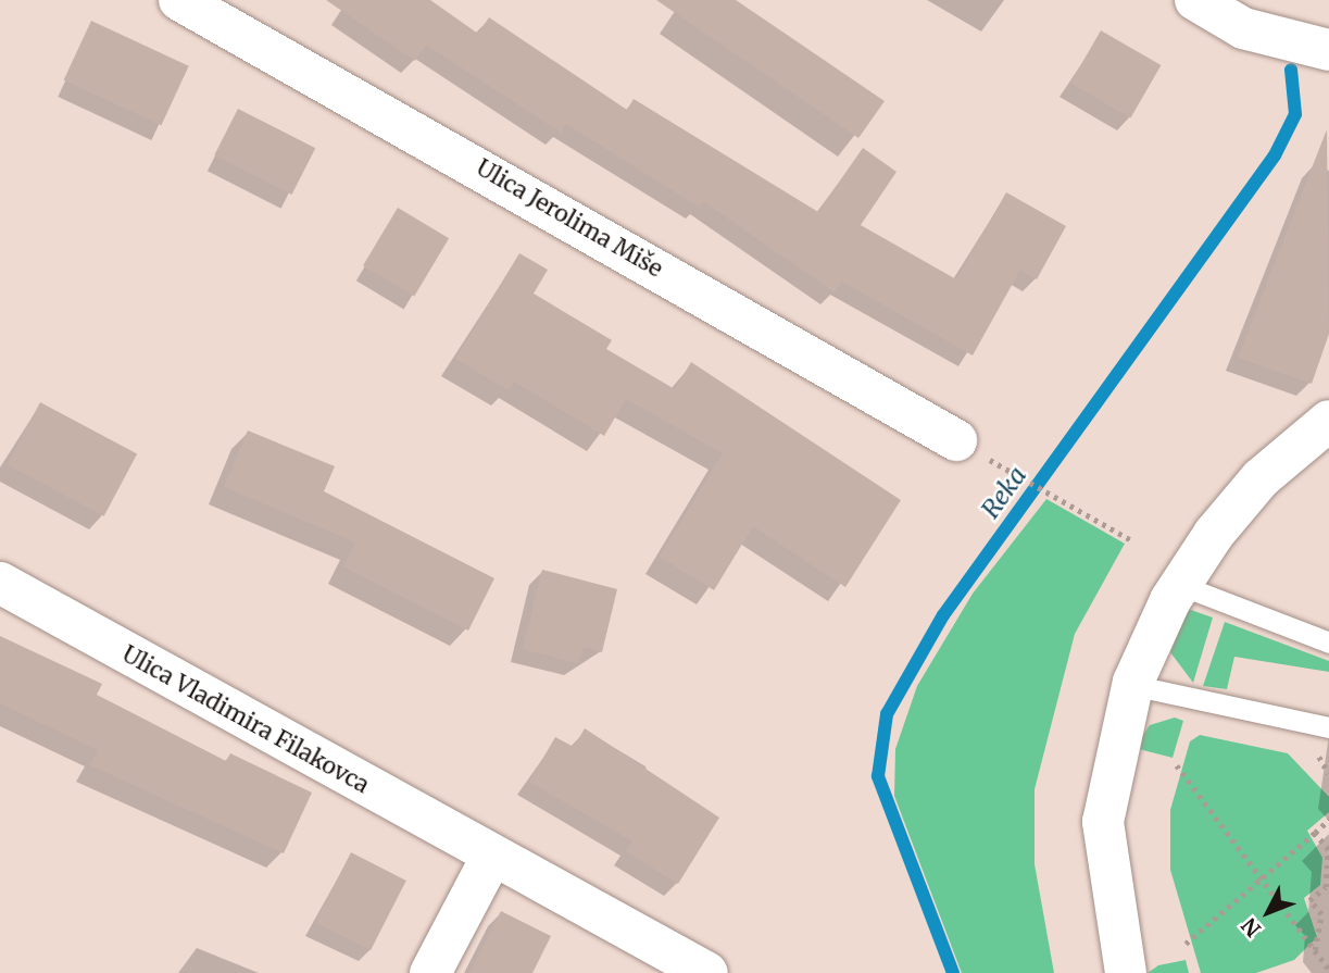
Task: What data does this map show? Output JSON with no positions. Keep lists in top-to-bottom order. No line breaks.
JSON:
{"streets":{"street":["Ulica Jerolima Miše","Ulica Vladimira Filakovca"]},"water":["Reka"],"north":"bottom left"}
